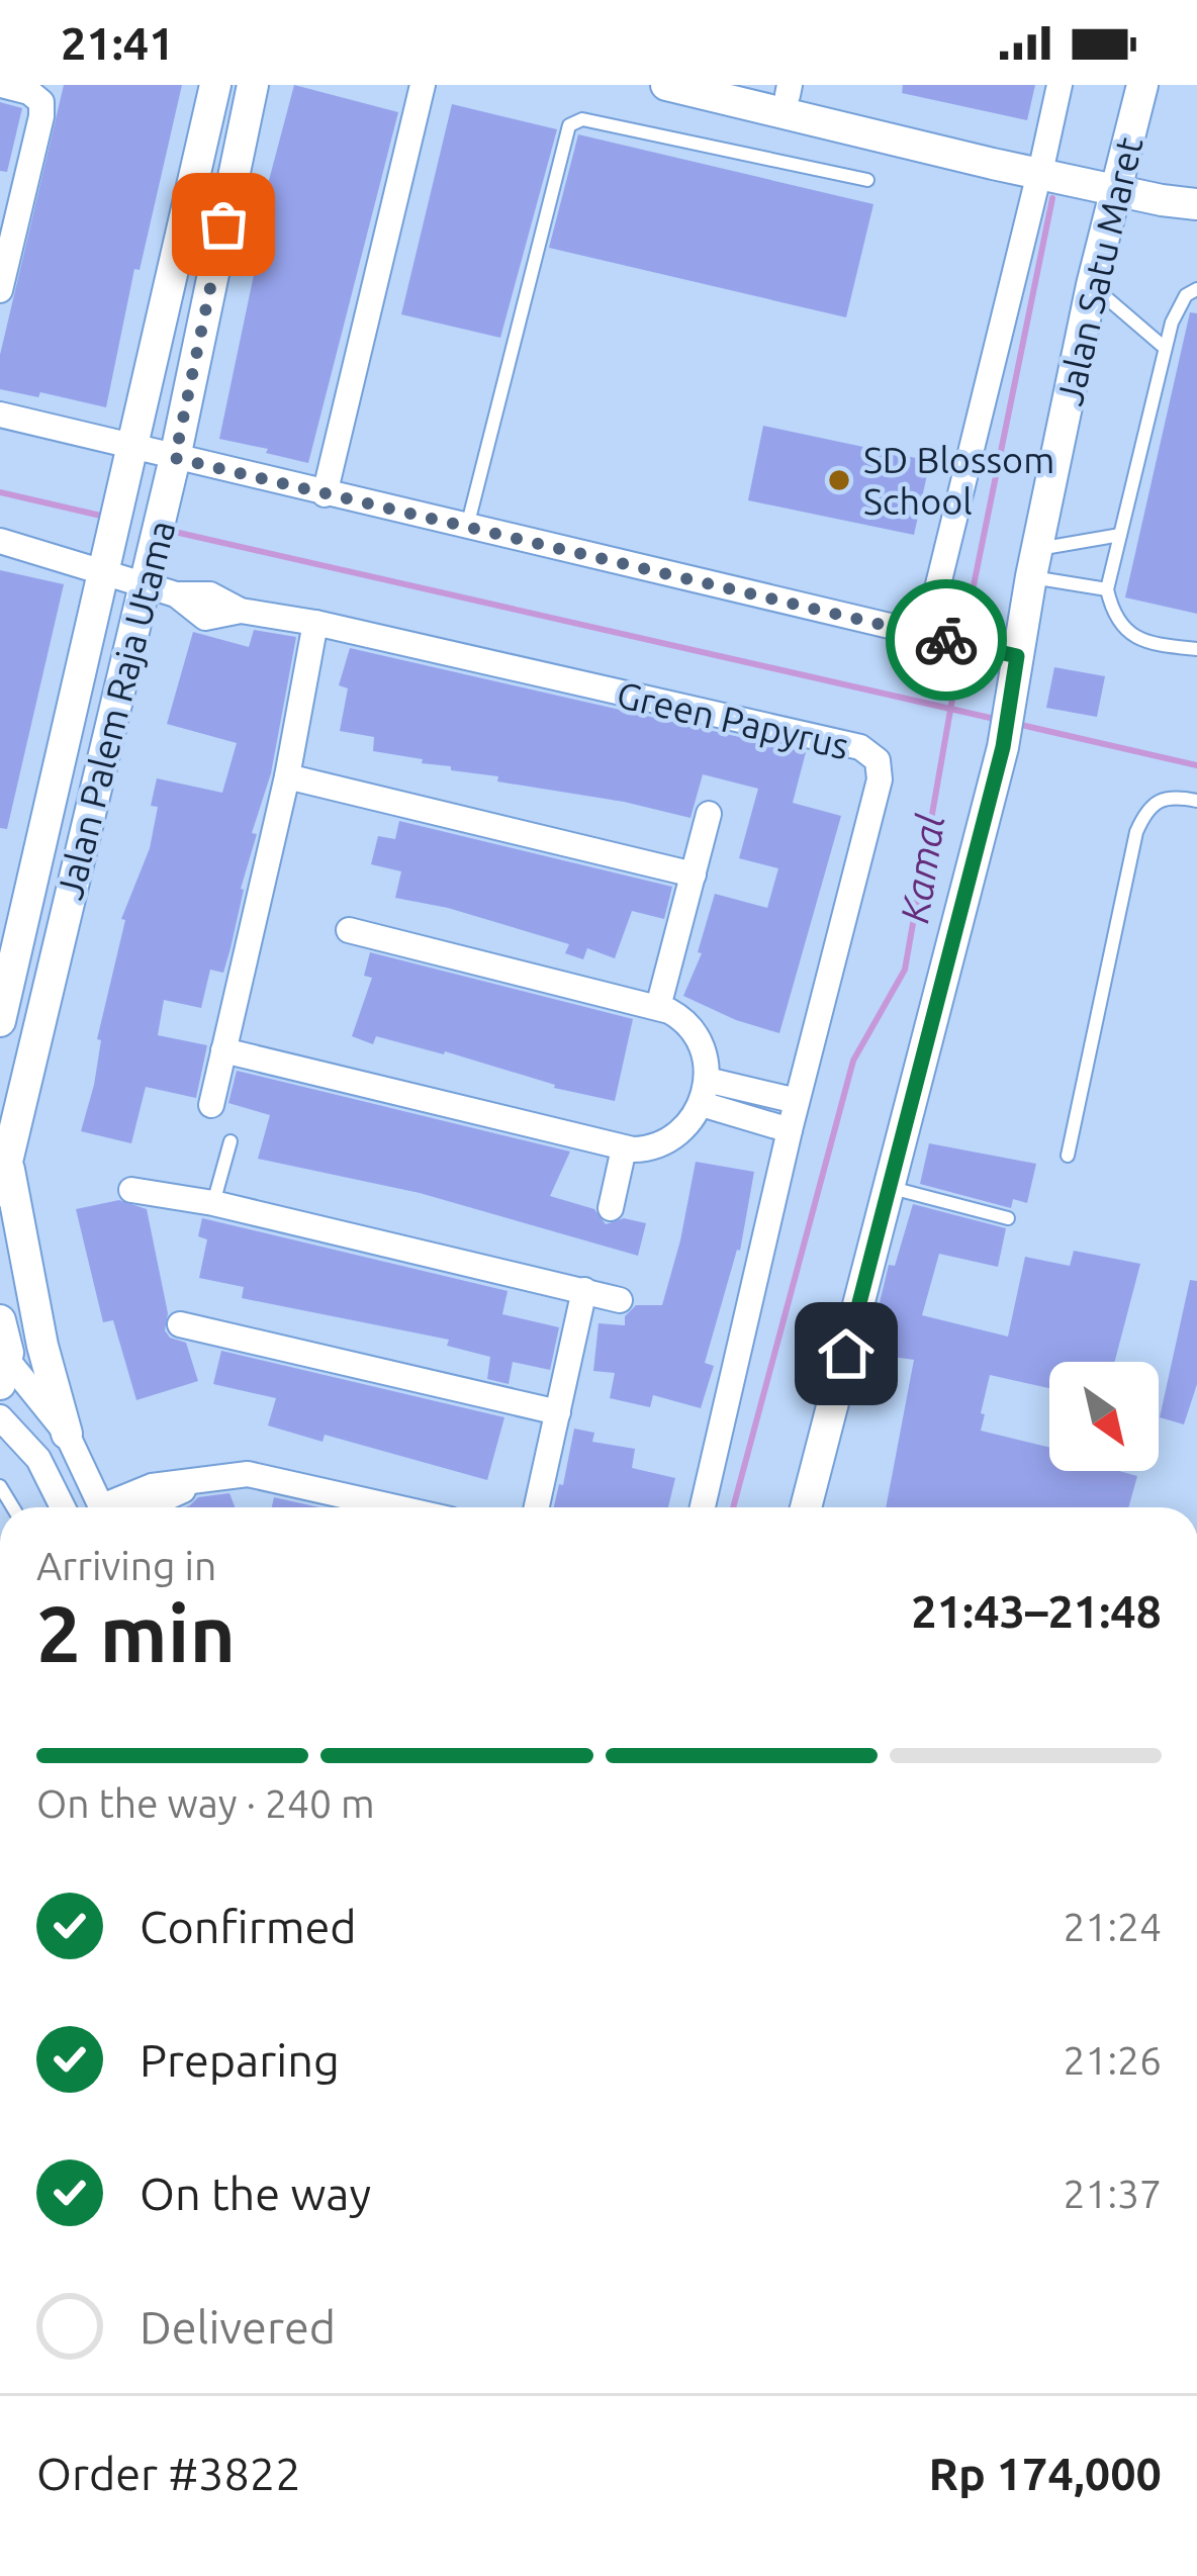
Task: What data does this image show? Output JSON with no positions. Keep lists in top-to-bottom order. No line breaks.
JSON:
{"streets":{"street":["Jalan Satu Maret","Jalan Palem Raja Utama","Green Papyrus"]},"crossings":[["Jalan Palem Raja Utama","Green Papyrus"]],"water":["Kamal"],"places":["SD Blossom School"],"north":"bottom right","page":{"status":"21:41","heading":["2 min","Arriving in","21:43–21:48"],"panel":["Order #3822","Rp 174,000"],"bar":"On the way · 240 m","list":[["Confirmed","21:24"],["Preparing","21:26"],["On the way","21:37"],"Delivered"]}}
